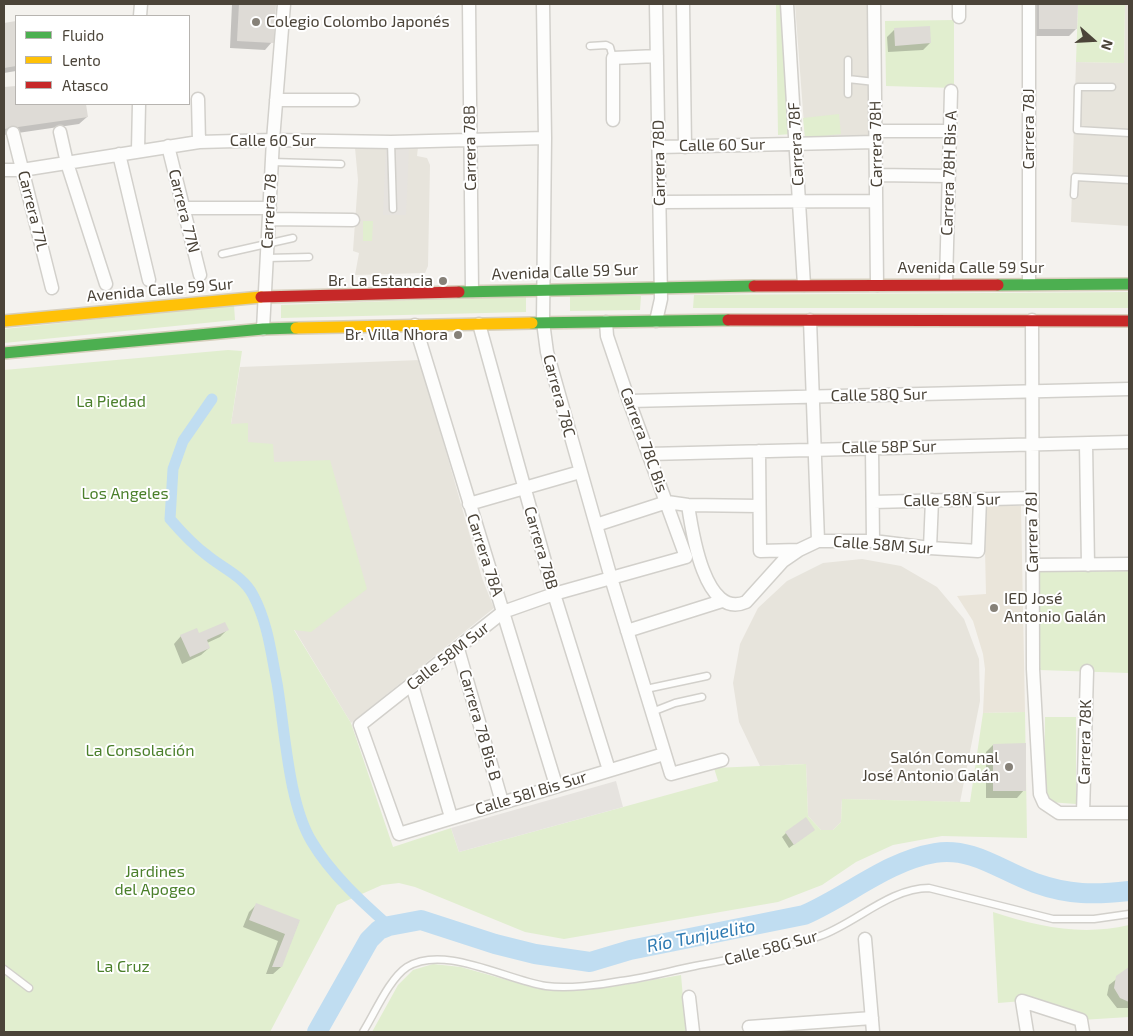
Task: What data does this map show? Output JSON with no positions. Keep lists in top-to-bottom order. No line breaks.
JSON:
{"streets":{"main road":["Avenida Calle 59 Sur"],"street":["Carrera 78J","Calle 60 Sur","Carrera 78F","Carrera 78H","Carrera 78B","Carrera 78D","Carrera 78H Bis A","Carrera 77L","Carrera 77N","Carrera 78","Calle 58Q Sur","Carrera 78C","Carrera 78C Bis","Calle 58P Sur","Calle 58N Sur","Calle 58M Sur","Carrera 78A","Carrera 78 Bis B","Carrera 78K","Calle 58I Bis Sur"],"lane":["Calle 58G Sur"]},"crossings":[["Carrera 78J","Avenida Calle 59 Sur"],["Carrera 78J","Calle 58Q Sur"],["Carrera 78J","Calle 58P Sur"],["Carrera 78J","Calle 58N Sur"],["Carrera 78J","Carrera 78K"],["Calle 60 Sur","Carrera 78F"],["Calle 60 Sur","Carrera 78H"],["Calle 60 Sur","Carrera 78B"],["Calle 60 Sur","Carrera 78D"],["Calle 60 Sur","Carrera 78H Bis A"],["Calle 60 Sur","Carrera 77L"],["Calle 60 Sur","Carrera 77N"],["Calle 60 Sur","Carrera 78"],["Calle 60 Sur","Carrera 78C"],["Carrera 78F","Avenida Calle 59 Sur"],["Carrera 78H","Avenida Calle 59 Sur"],["Carrera 78B","Avenida Calle 59 Sur"],["Carrera 78B","Calle 58M Sur"],["Carrera 78B","Calle 58I Bis Sur"],["Carrera 78D","Avenida Calle 59 Sur"],["Carrera 78H Bis A","Avenida Calle 59 Sur"],["Carrera 78","Avenida Calle 59 Sur"],["Avenida Calle 59 Sur","Carrera 78C"],["Calle 58Q Sur","Carrera 78C Bis"],["Carrera 78C","Calle 58M Sur"],["Carrera 78C","Calle 58I Bis Sur"],["Carrera 78C Bis","Calle 58P Sur"],["Carrera 78C Bis","Calle 58M Sur"],["Calle 58N Sur","Calle 58M Sur"],["Calle 58M Sur","Carrera 78A"],["Calle 58M Sur","Carrera 78 Bis B"],["Calle 58M Sur","Calle 58I Bis Sur"],["Carrera 78A","Calle 58I Bis Sur"],["Carrera 78 Bis B","Calle 58I Bis Sur"]],"water":["Río Tunjuelito"],"parks":["La Piedad","Los Angeles","La Consolación","Jardines del Apogeo","La Cruz"],"places":["Colegio Colombo Japonés","Br. La Estancia","Br. Villa Nhora","IED José Antonio Galán","Salón Comunal José Antonio Galán"],"legend":["Fluido","Lento","Atasco"],"north":"right"}
